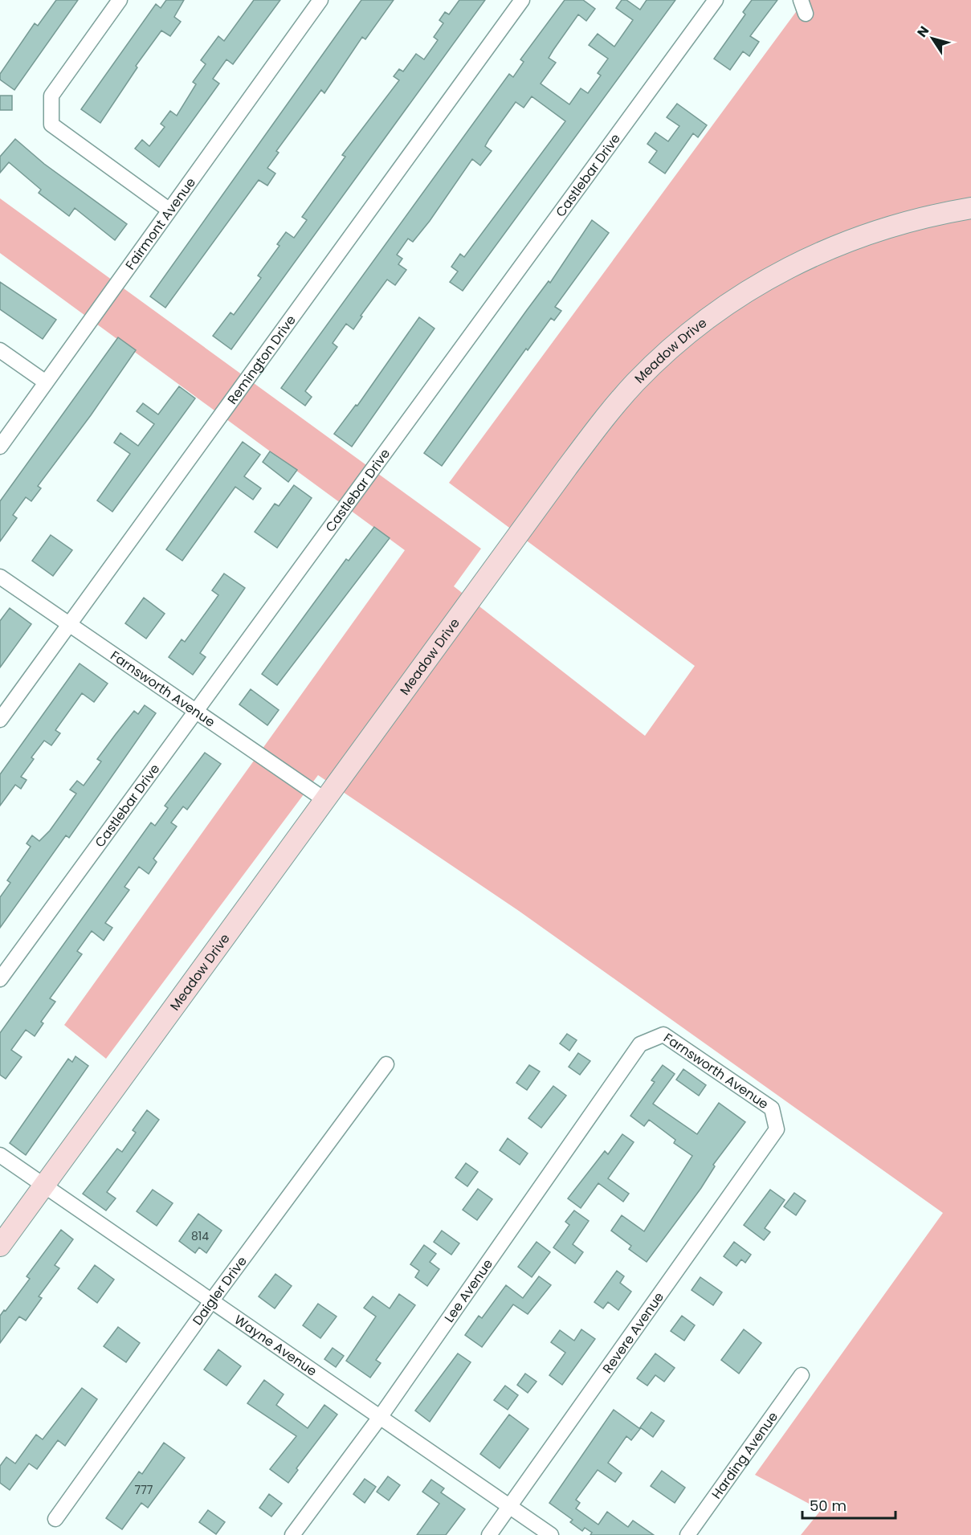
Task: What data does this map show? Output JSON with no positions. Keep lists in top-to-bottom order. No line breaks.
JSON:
{"streets":{"street":["Castlebar Drive","Fairmont Avenue","Meadow Drive","Remington Drive","Farnsworth Avenue","Daigler Drive","Lee Avenue","Revere Avenue","Wayne Avenue","Harding Avenue"]},"crossings":[["Castlebar Drive","Farnsworth Avenue"],["Meadow Drive","Farnsworth Avenue"],["Meadow Drive","Wayne Avenue"],["Remington Drive","Farnsworth Avenue"],["Farnsworth Avenue","Lee Avenue"],["Farnsworth Avenue","Revere Avenue"],["Daigler Drive","Wayne Avenue"],["Lee Avenue","Wayne Avenue"],["Revere Avenue","Wayne Avenue"]],"house_numbers":["814","777"],"scale_bar":"50 m","north":"top left"}
